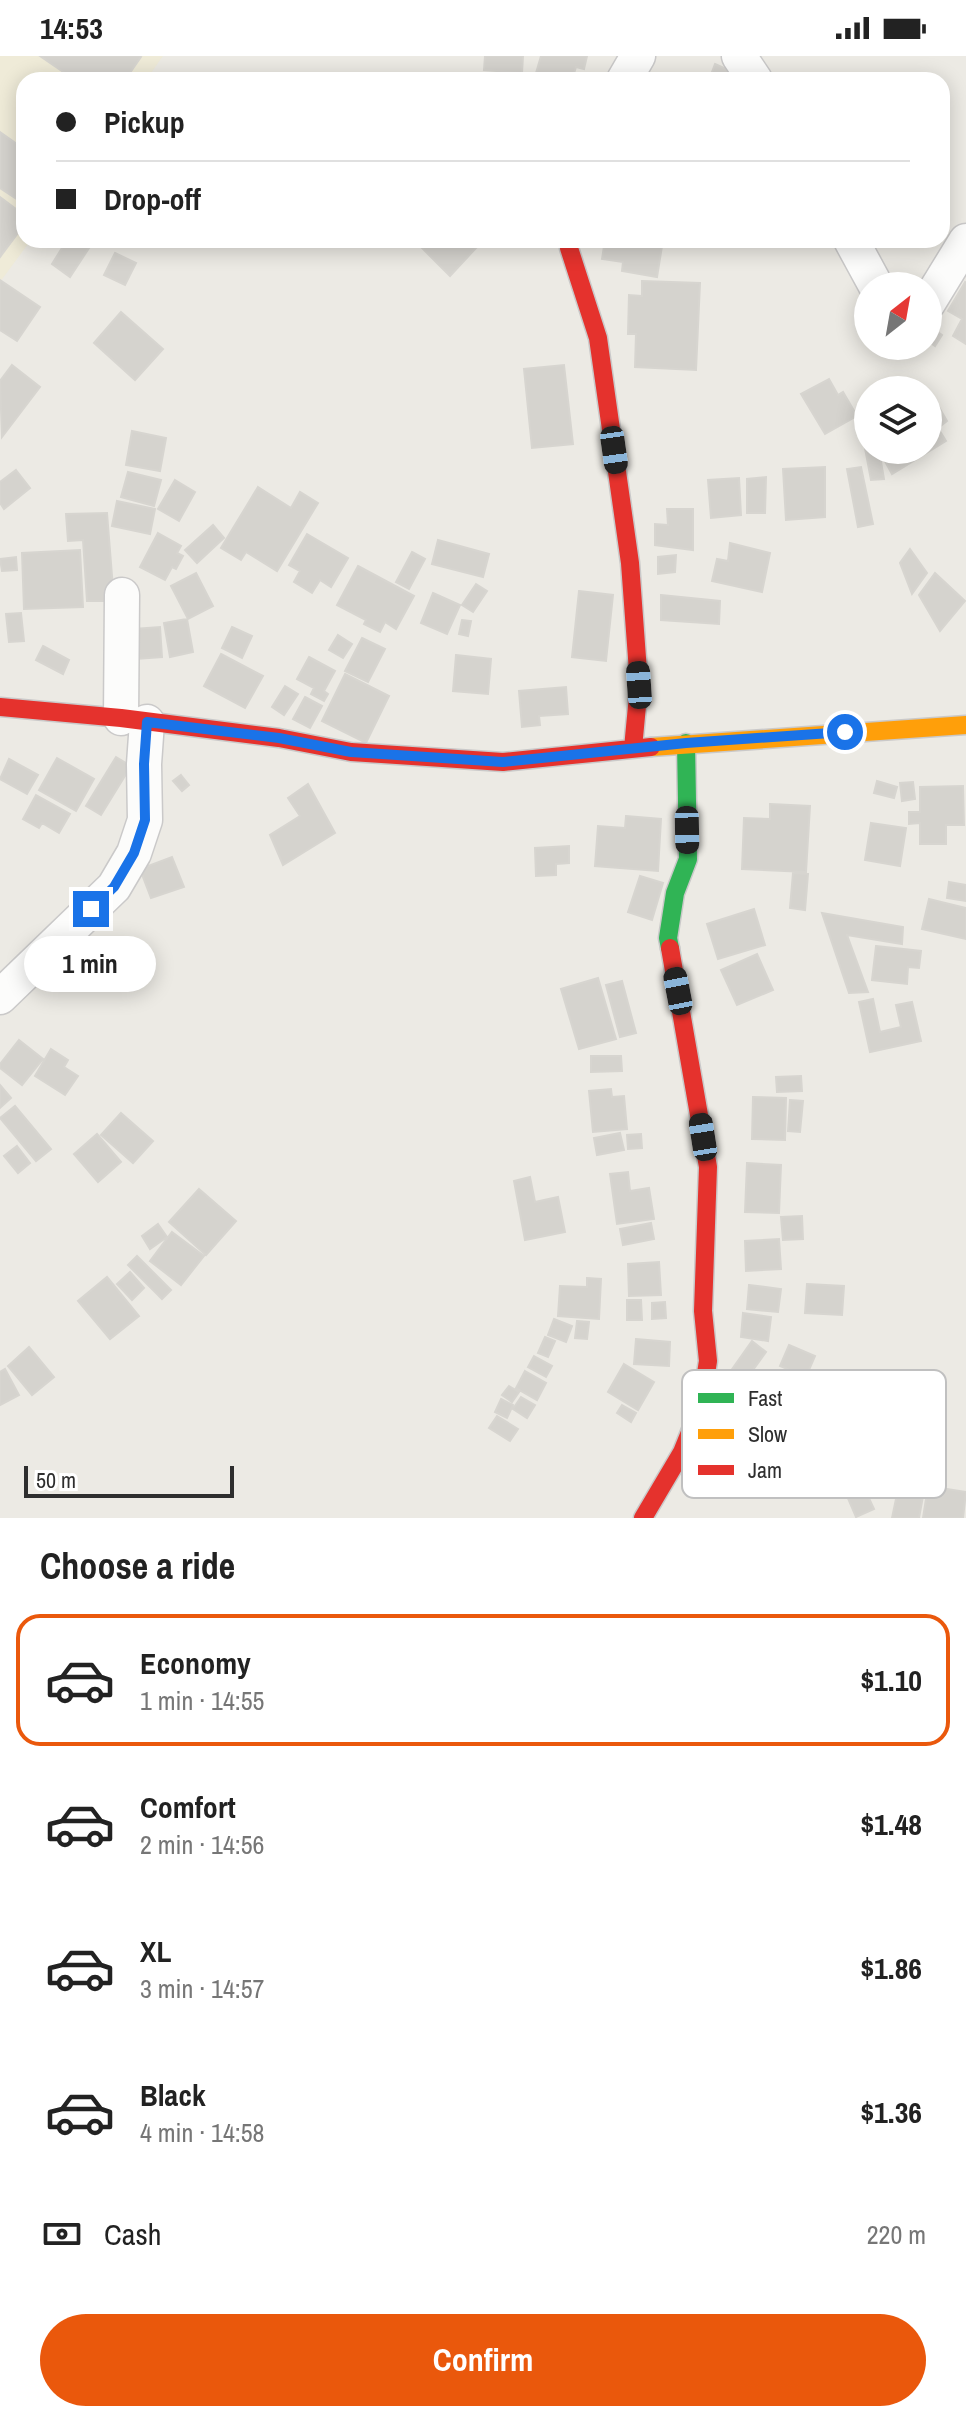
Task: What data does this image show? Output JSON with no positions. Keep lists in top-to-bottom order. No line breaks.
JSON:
{"legend":["Fast","Slow","Jam"],"scale_bar":"50 m","north":"top right","page":{"status":"14:53","banner":["Pickup","Drop-off"],"bubble":"1 min","scale":"50 m","heading":"Choose a ride","list":[{"name":"Economy","note":"1 min · 14:55","value":"$1.10"},{"name":"Comfort","note":"2 min · 14:56","value":"$1.48"},{"name":"XL","note":"3 min · 14:57","value":"$1.86"},{"name":"Black","note":"4 min · 14:58","value":"$1.36"}],"pay":["Cash","220 m"],"buttons":"Confirm"}}
